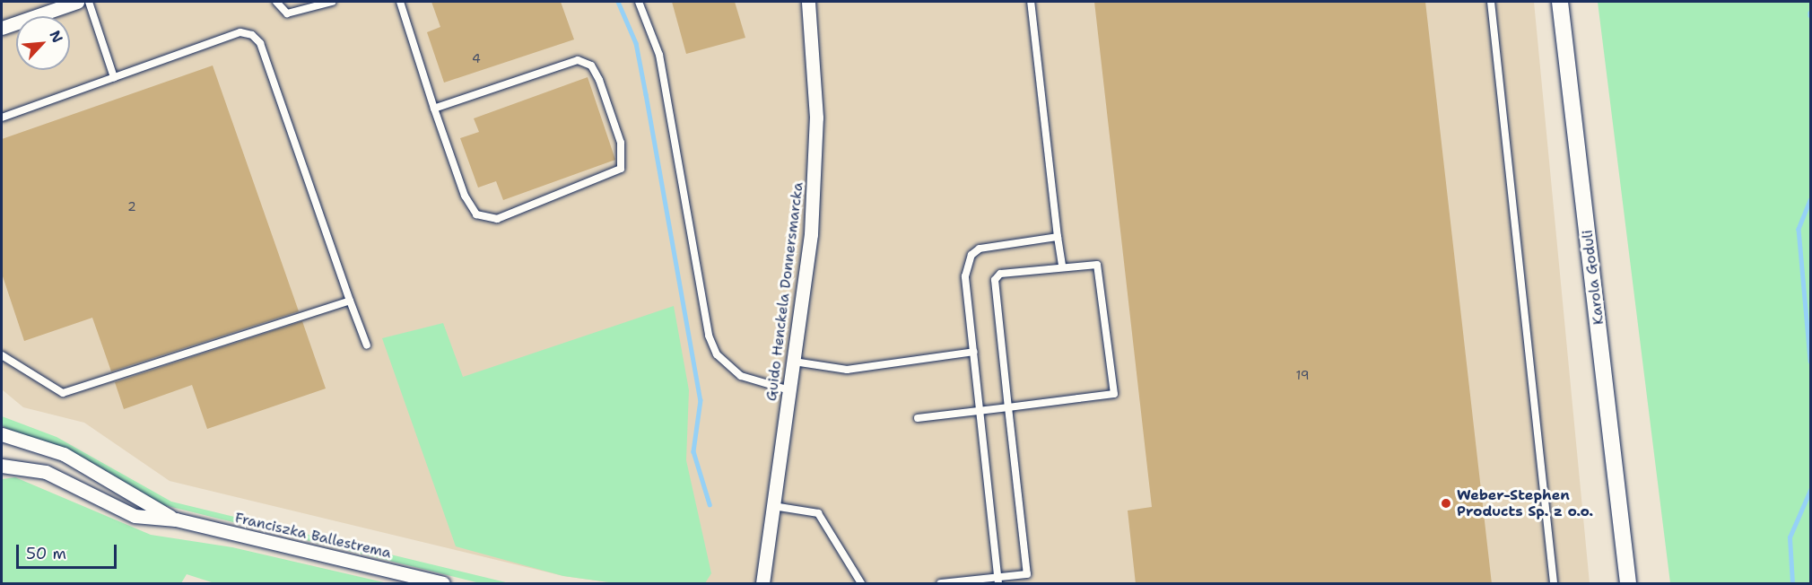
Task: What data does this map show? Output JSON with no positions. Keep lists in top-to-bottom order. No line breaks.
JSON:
{"streets":{"street":["Karola Goduli","Guido Henckela Donnersmarcka","Franciszka Ballestrema"]},"places":["Weber-Stephen Products Sp. z o.o."],"house_numbers":["4","2","19"],"scale_bar":"50 m","north":"top right"}
